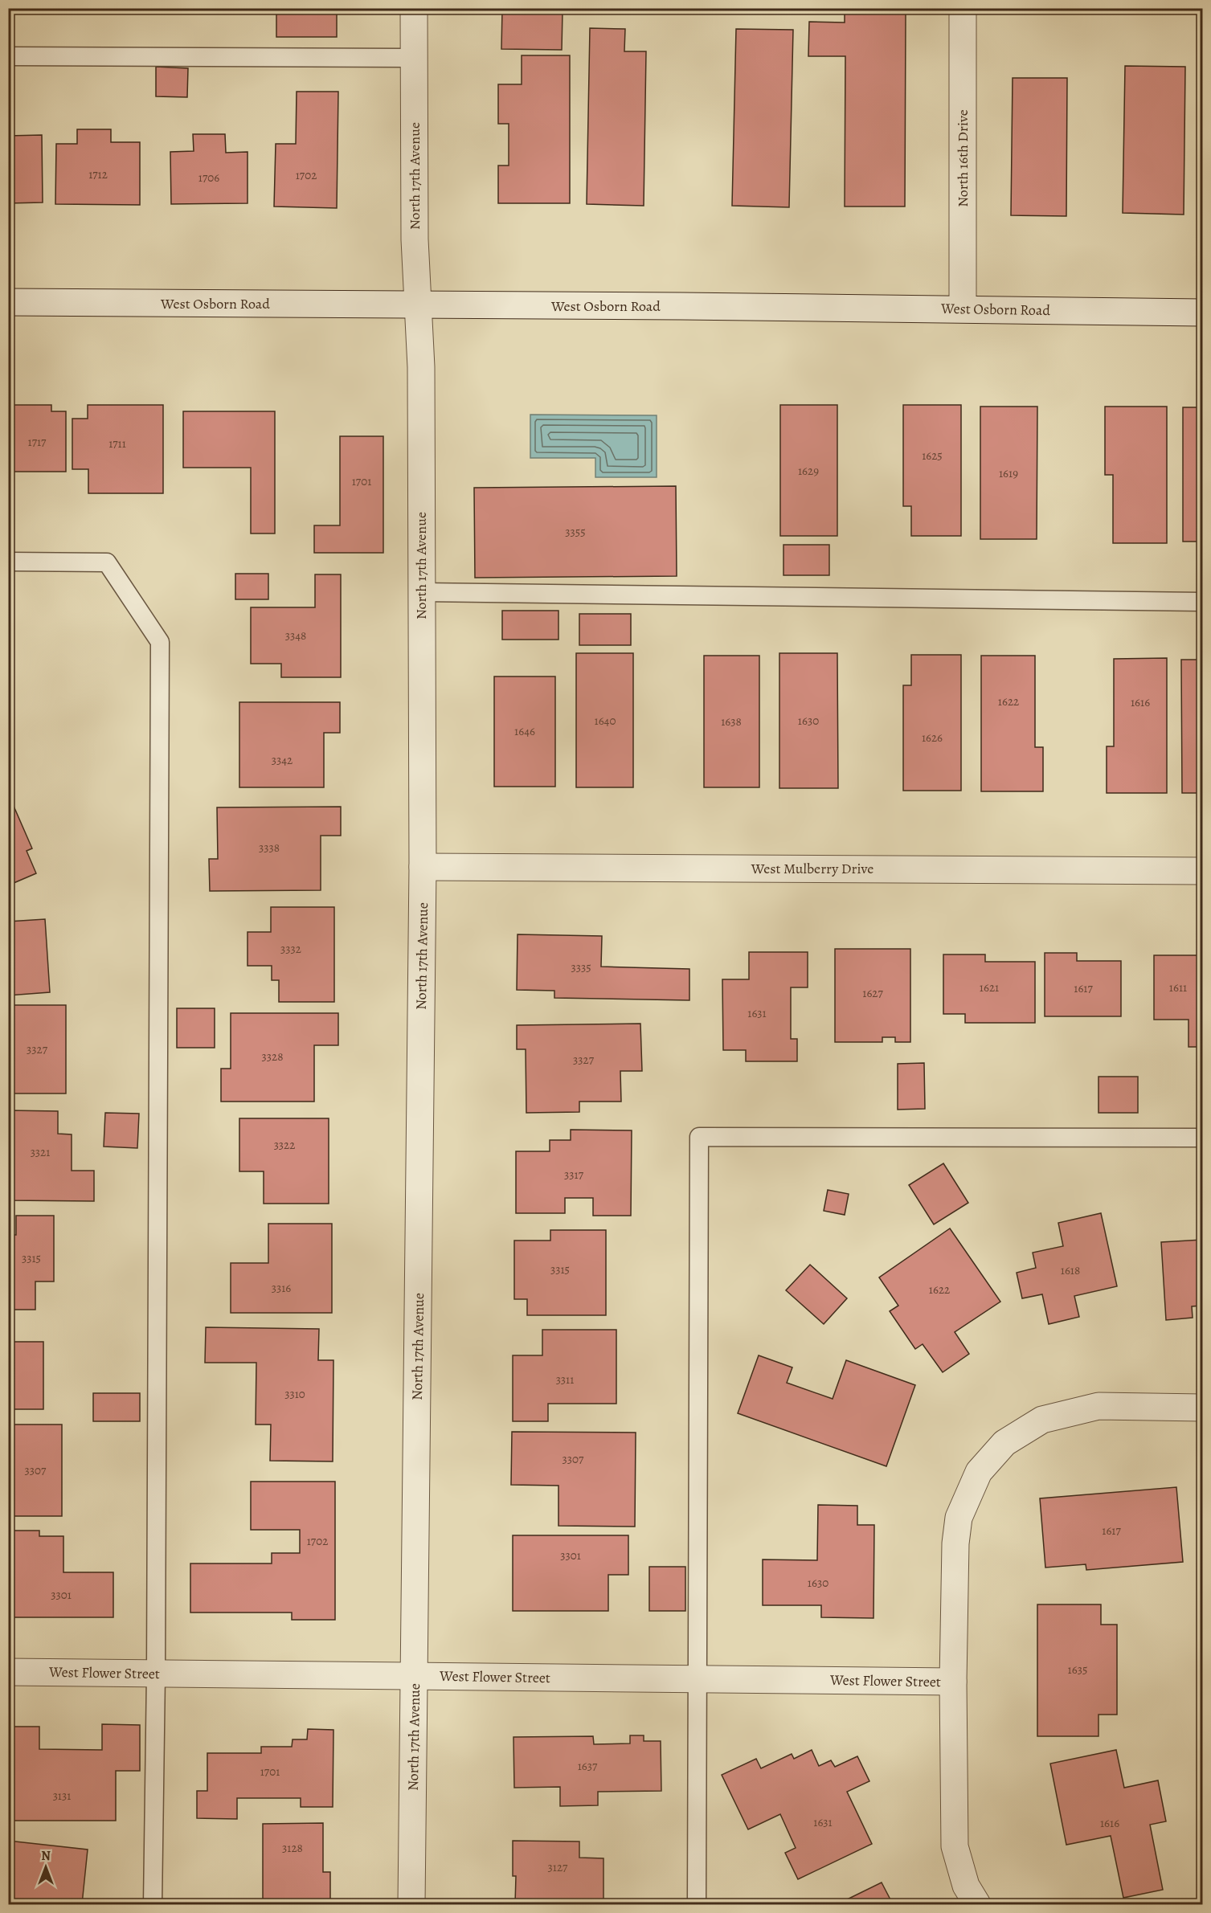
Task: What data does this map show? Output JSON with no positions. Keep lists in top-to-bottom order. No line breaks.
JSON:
{"streets":{"street":["North 16th Drive","North 17th Avenue","West Osborn Road","West Mulberry Drive","West Flower Street"]},"crossings":[["North 16th Drive","West Osborn Road"],["North 17th Avenue","West Osborn Road"],["North 17th Avenue","West Mulberry Drive"],["North 17th Avenue","West Flower Street"]],"house_numbers":["1712","1702","1706","1717","1711","1625","1629","1619","1701","3355","3348","1622","1616","1640","1630","1638","1646","1626","3342","3338","3332","3335","1621","1611","1617","1627","1631","3327","3328","3327","3322","3321","3317","3315","3315","1618","3316","1622","3311","3310","3307","3307","1617","1702","3301","1630","3301","1635","1637","1701","3131","1631","1616","3128","3127"],"north":"top"}
